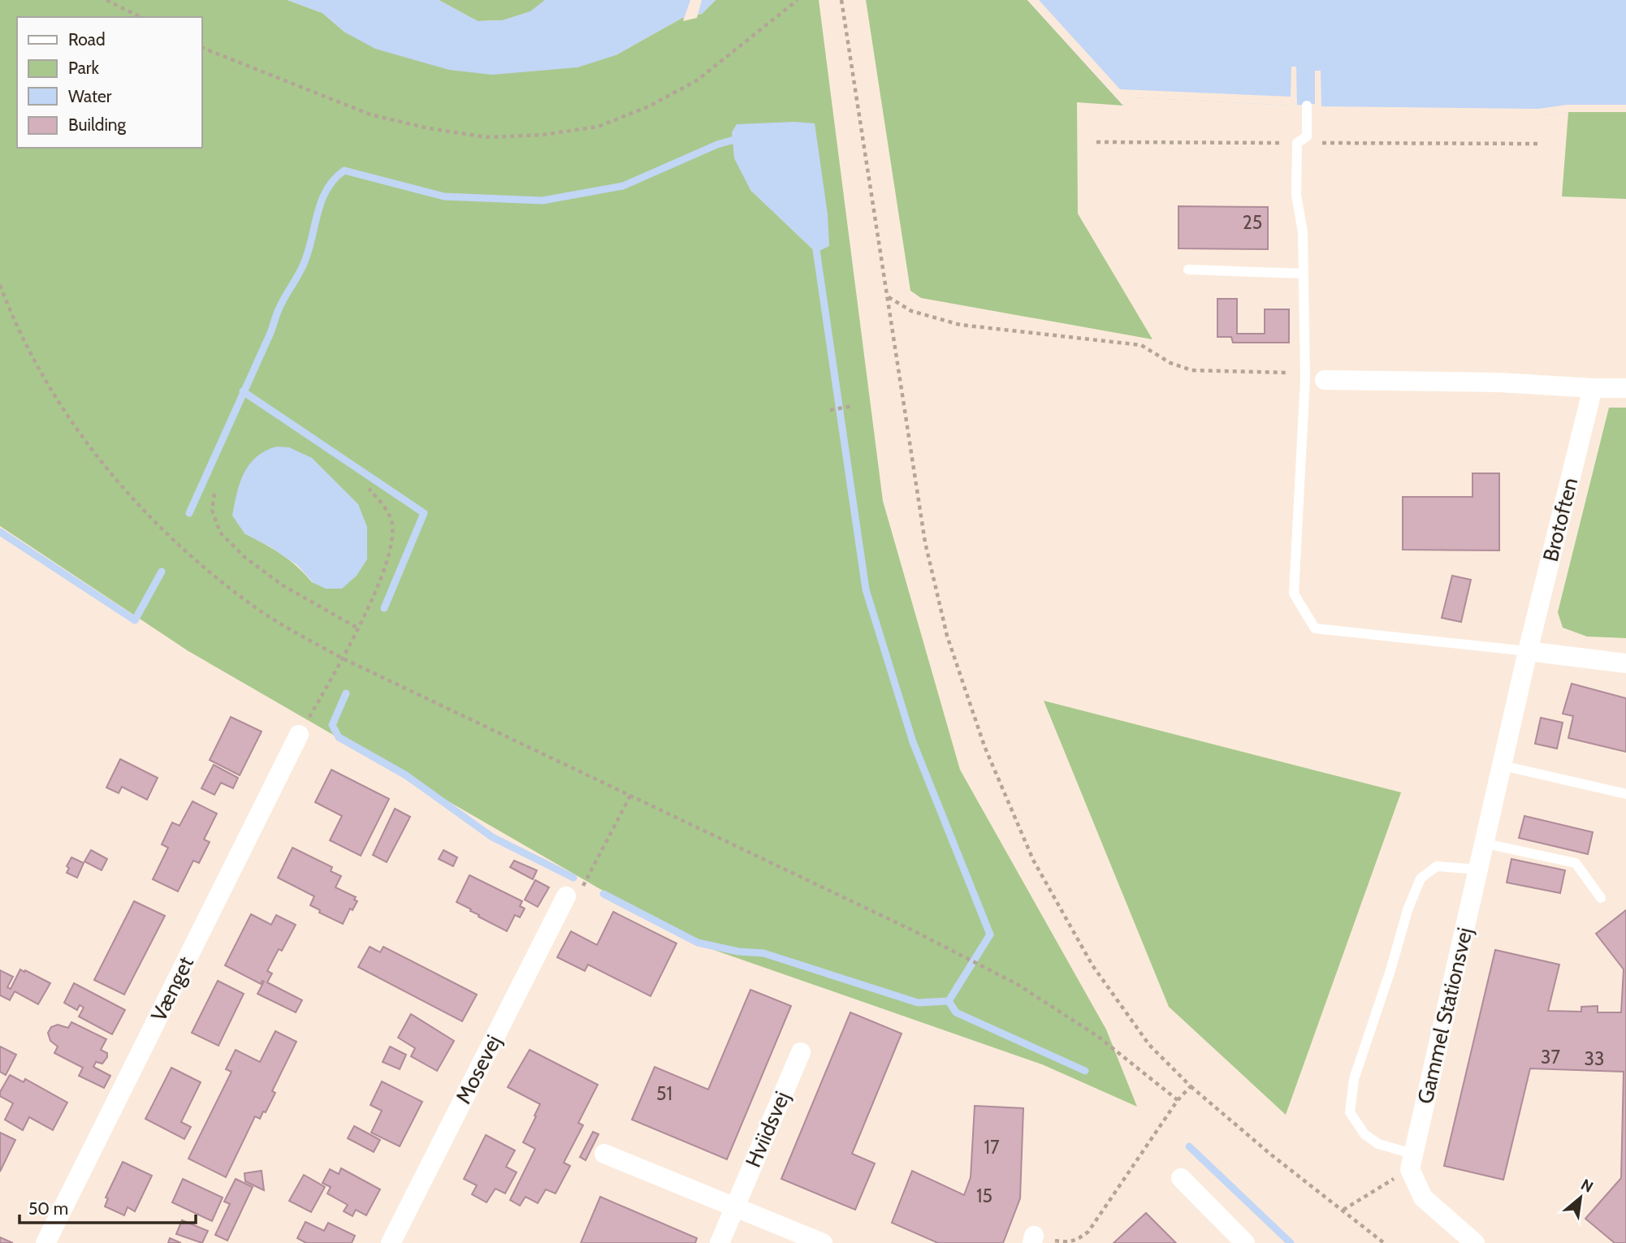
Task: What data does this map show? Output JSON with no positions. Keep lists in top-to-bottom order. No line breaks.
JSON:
{"streets":{"street":["Brotoften","Vænget","Gammel Stationsvej","Mosevej","Hviidsvej"]},"crossings":[["Brotoften","Gammel Stationsvej"]],"house_numbers":["25","37","33","51","17","15"],"legend":["Road","Park","Water","Building"],"scale_bar":"50 m","north":"top right"}
